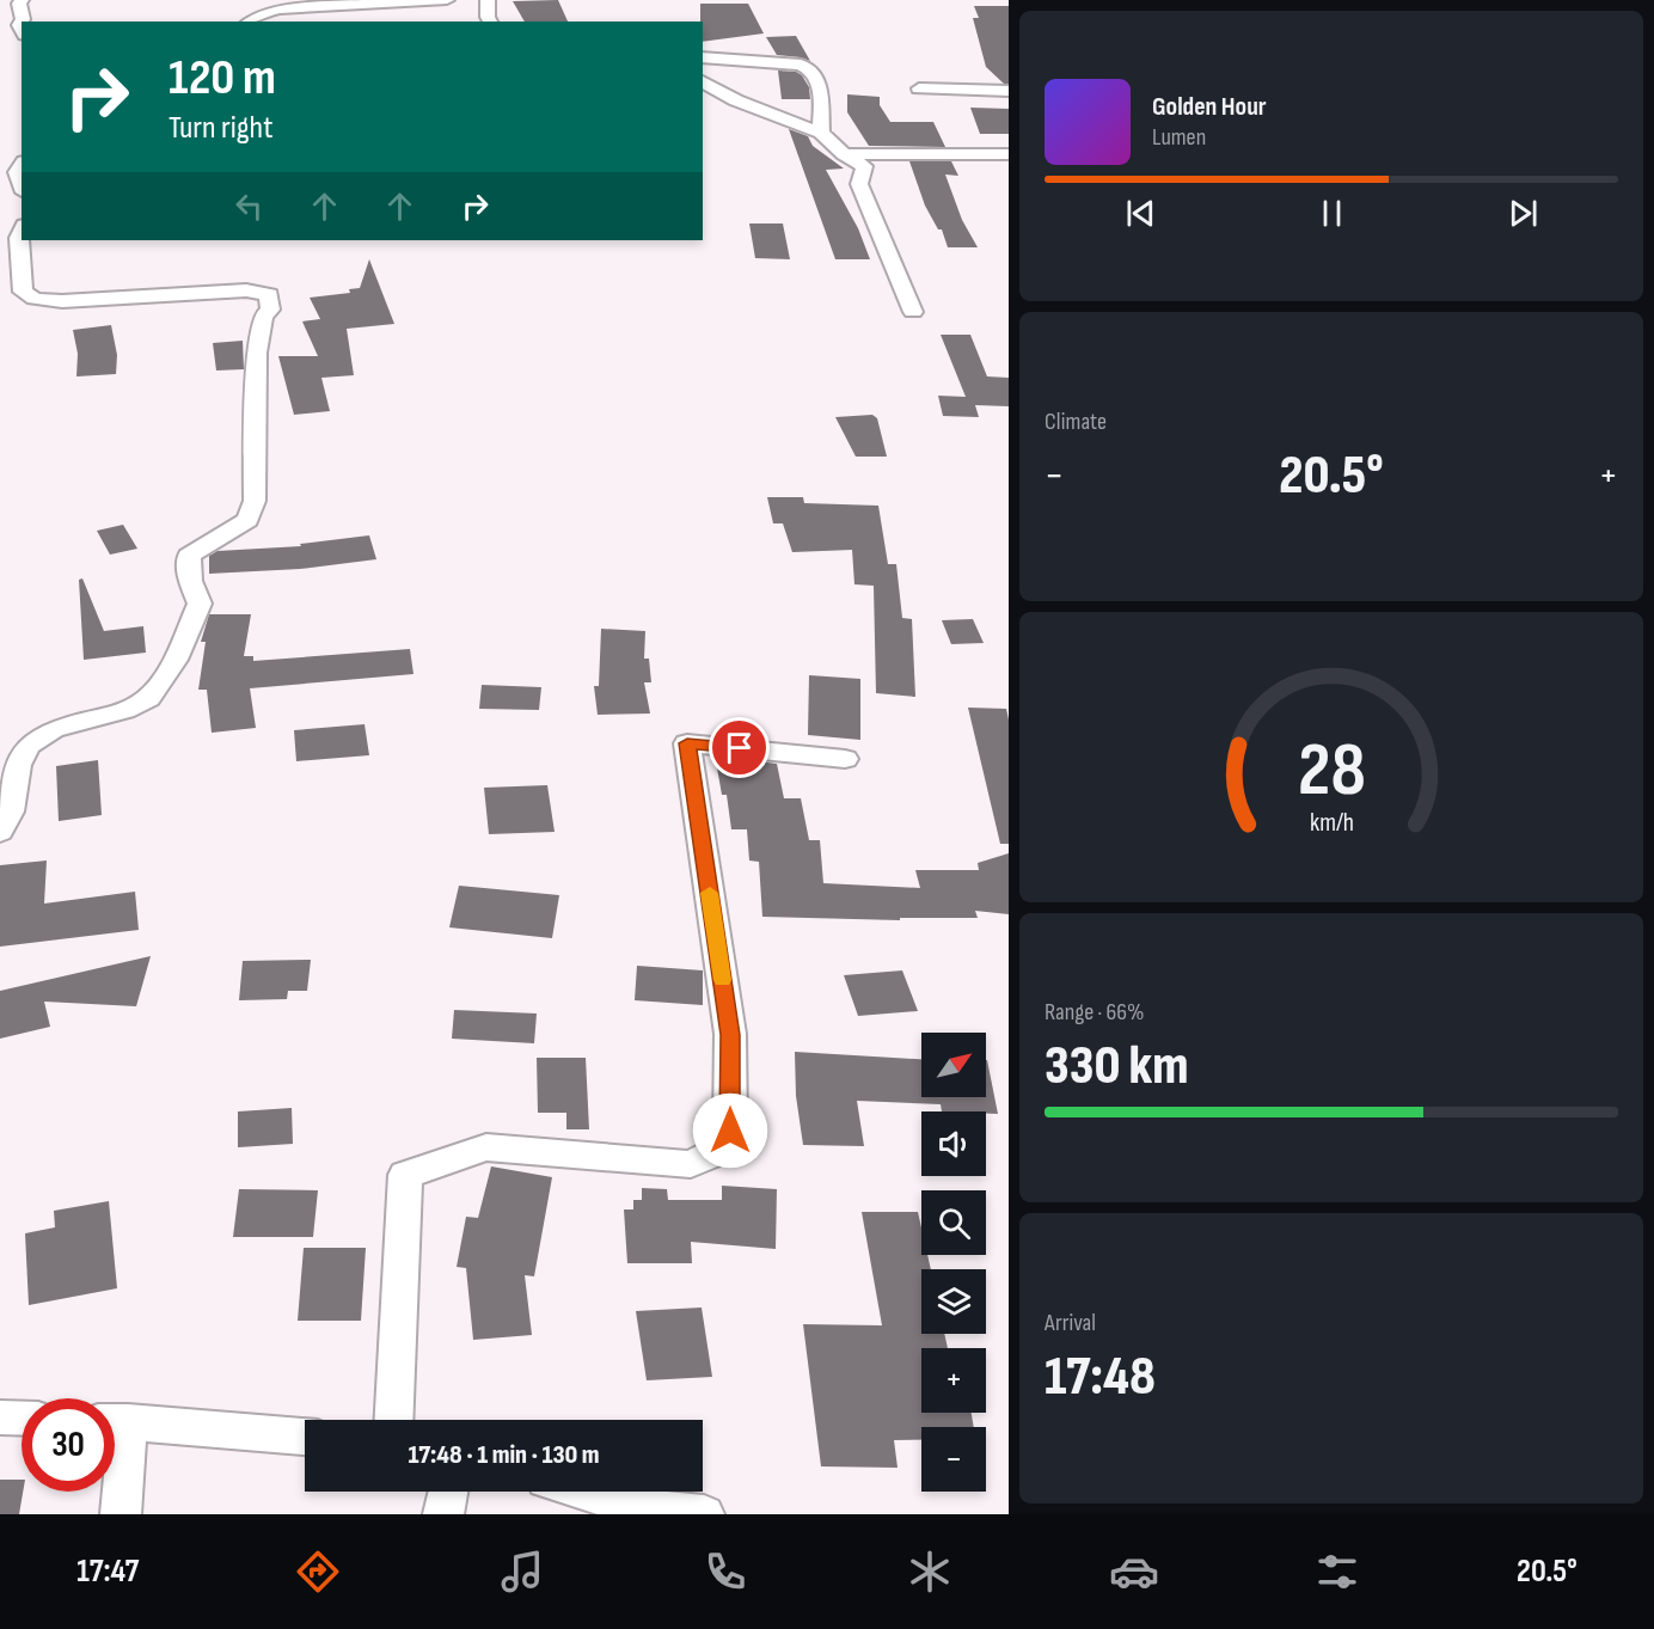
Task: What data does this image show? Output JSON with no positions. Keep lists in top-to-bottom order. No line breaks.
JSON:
{"north":"top right","page":{"turn":["120 m","Turn right"],"song":["Golden Hour","Lumen"],"tile":["Climate",["Range · 66%","330 km"],["Arrival","17:48"]],"heat":["−","20.5°","+"],"map_buttons":["+","−"],"limit":"30","trip":"17:48 · 1 min · 130 m","tabs":["17:47","20.5°"],"gauge":["28","km/h"]}}
